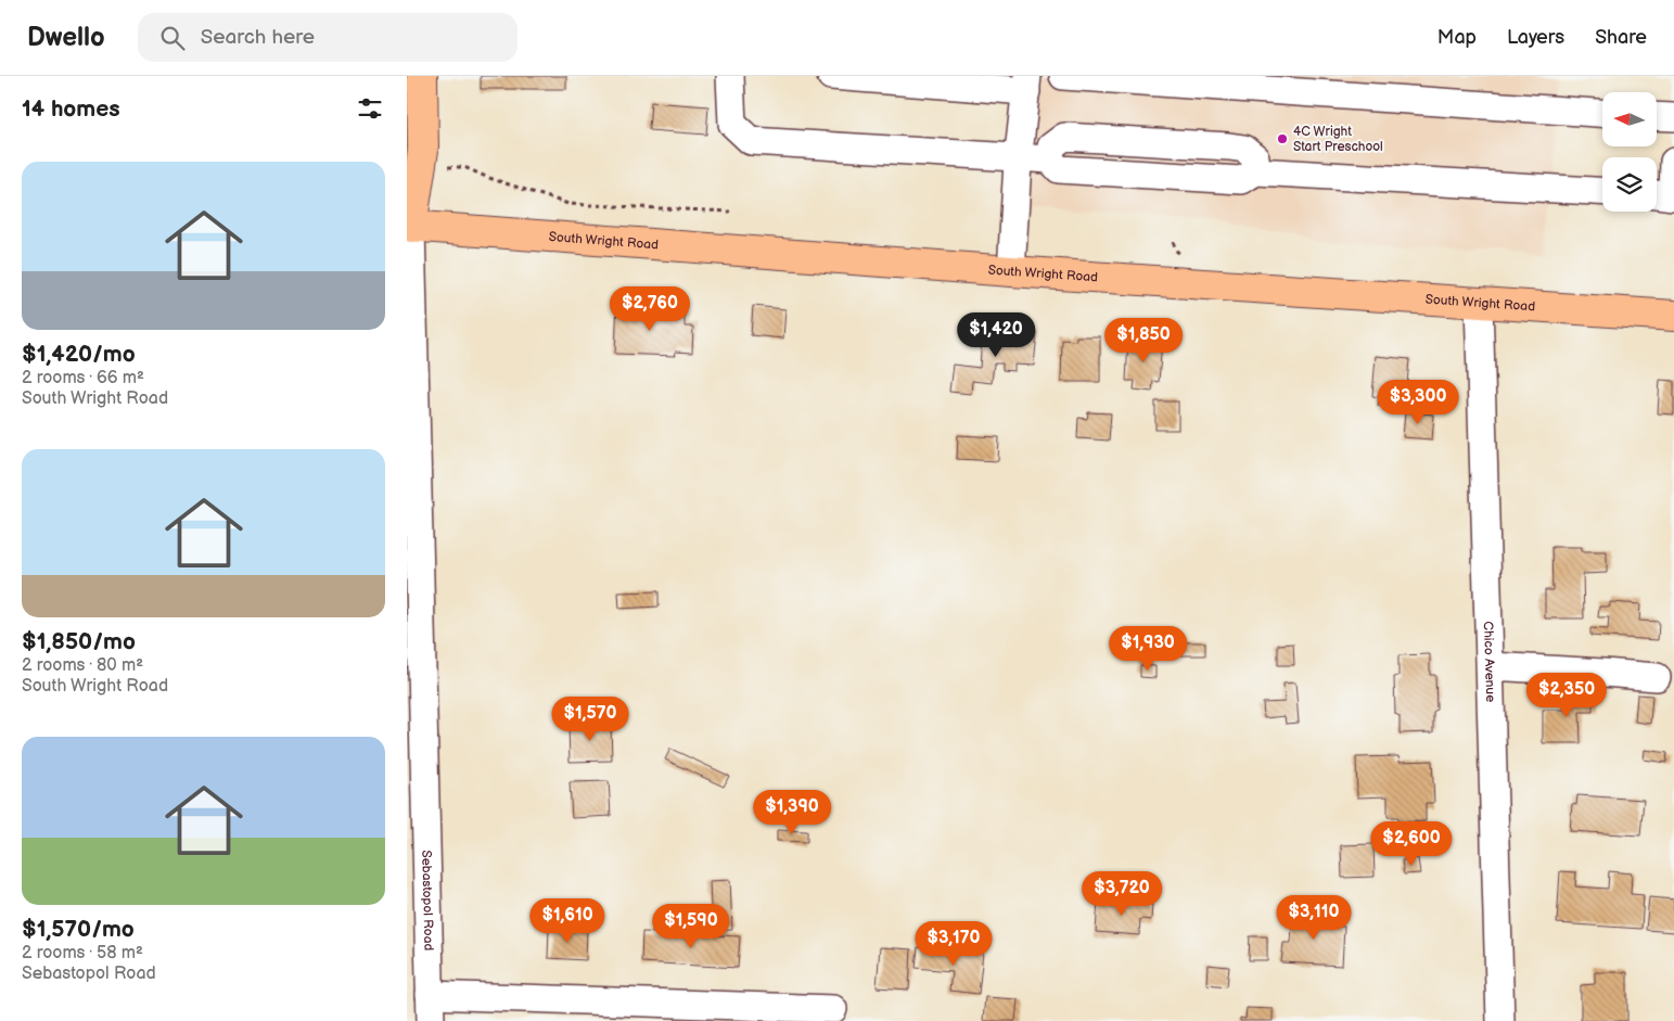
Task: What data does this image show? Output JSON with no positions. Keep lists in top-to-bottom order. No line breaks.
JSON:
{"streets":{"main road":["South Wright Road","Sebastopol Road"],"street":["Chico Avenue"]},"crossings":[["South Wright Road","Chico Avenue"],["South Wright Road","Sebastopol Road"]],"places":["4C Wright Start Preschool"],"north":"left","page":{"header":"Dwello","search":"Search here","nav":["Map","Layers","Share"],"heading":"14 homes","list":[{"name":"$1,420/mo","note":"2 rooms · 66 m² · South Wright Road"},{"name":"$1,850/mo","note":"2 rooms · 80 m² · South Wright Road"},{"name":"$1,570/mo","note":"2 rooms · 58 m² · Sebastopol Road"}],"price":["$2,760","$1,420","$1,850","$3,300","$1,930","$2,350","$1,570","$1,390","$2,600","$3,720","$3,110","$1,610","$1,590","$3,170"]}}
